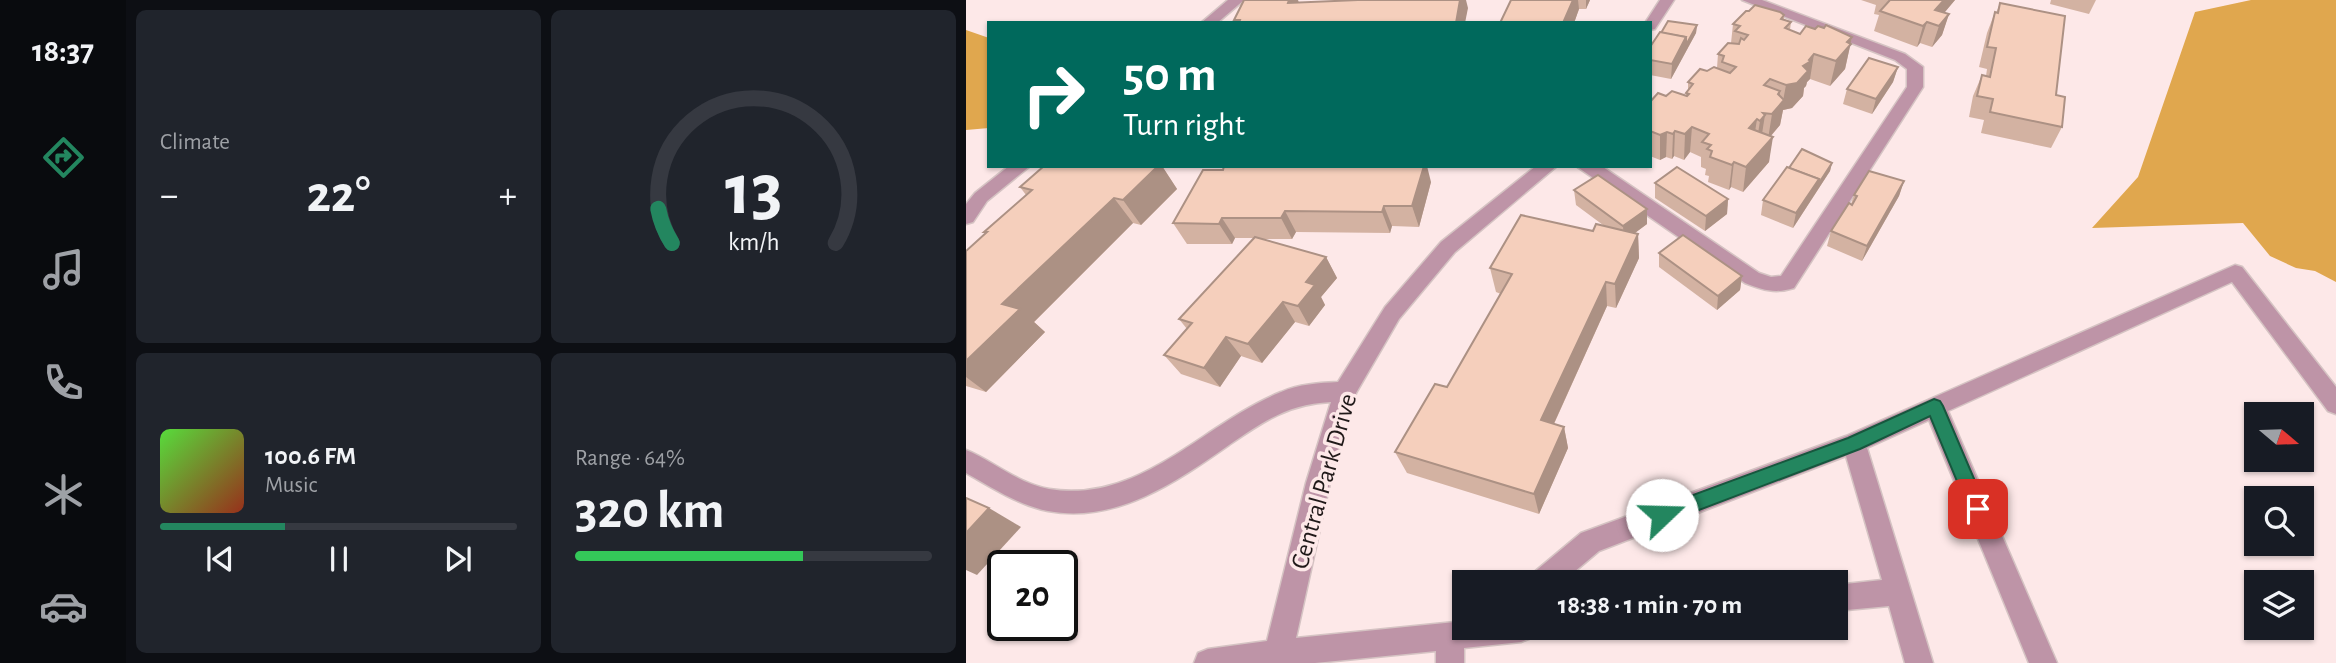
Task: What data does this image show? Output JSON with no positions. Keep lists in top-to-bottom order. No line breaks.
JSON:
{"streets":{"street":["Central Park Drive"]},"north":"right","page":{"tabs":"18:37","tile":["Climate",["Range · 64%","320 km"]],"turn":["50 m","Turn right"],"heat":["−","22°","+"],"song":["100.6 FM","Music"],"limit":"20","trip":"18:38 · 1 min · 70 m","gauge":["13","km/h"]}}
